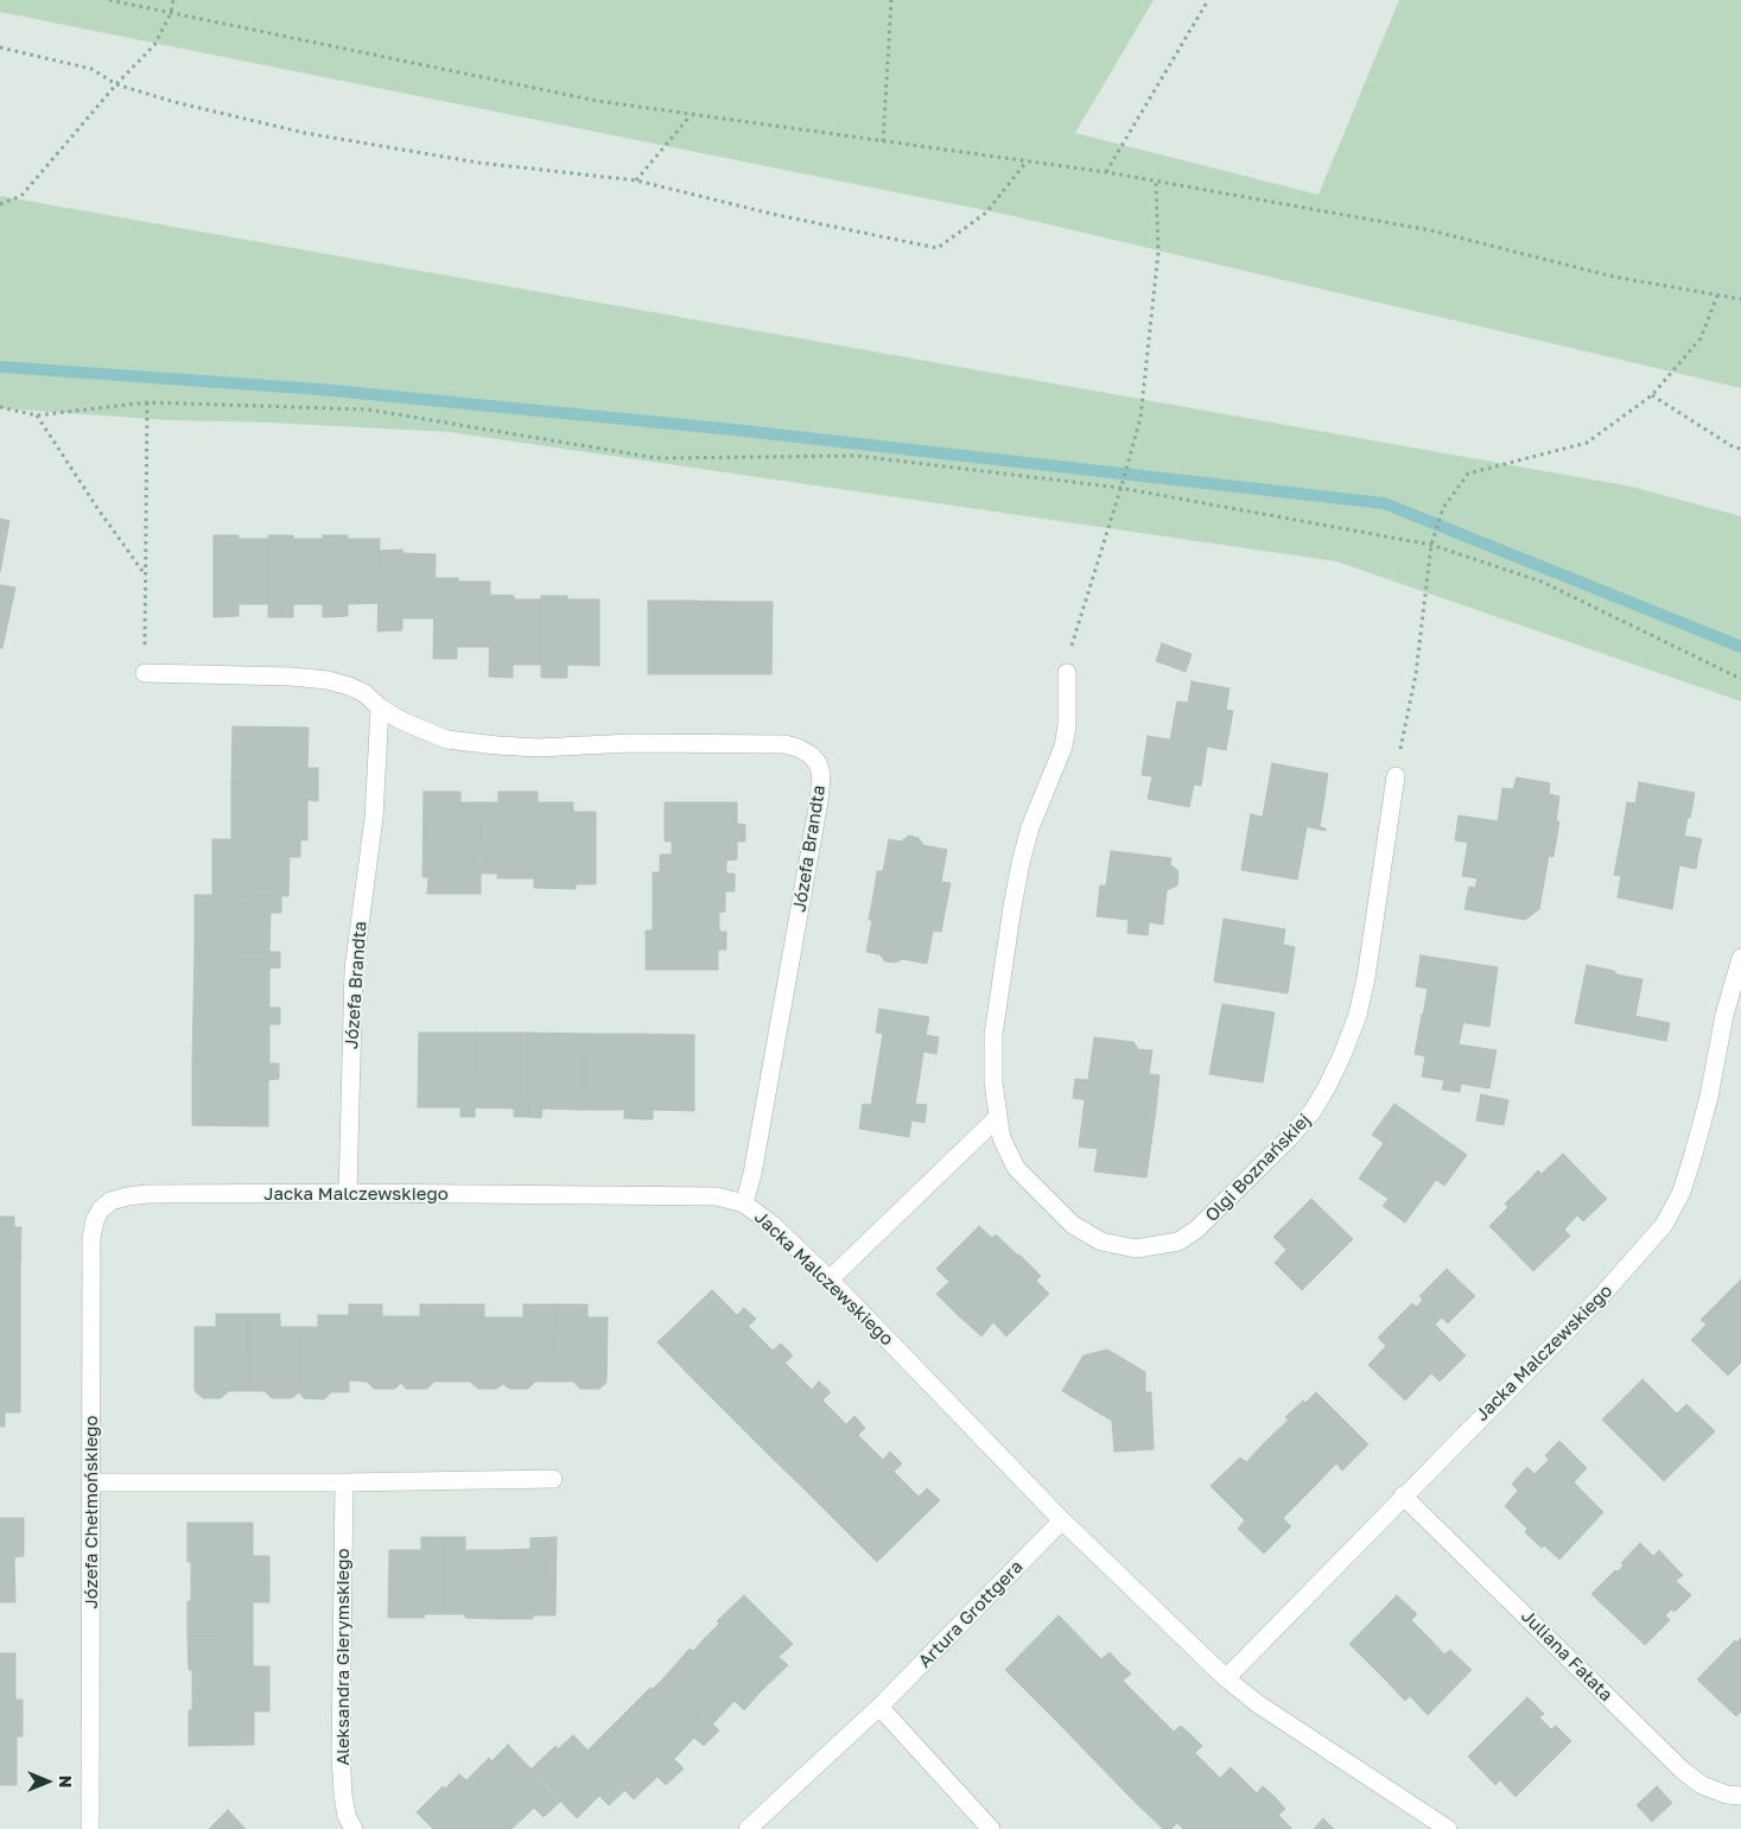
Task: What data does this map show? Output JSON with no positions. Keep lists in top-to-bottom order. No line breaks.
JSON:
{"streets":{"street":["Józefa Brandta","Olgi Boznańskiej","Jacka Malczewskiego","Józefa Chełmońskiego","Artura Grottgera","Juliana Fałata","Aleksandra Gierymskiego"]},"crossings":[["Józefa Brandta","Jacka Malczewskiego"],["Jacka Malczewskiego","Józefa Chełmońskiego"],["Jacka Malczewskiego","Artura Grottgera"],["Jacka Malczewskiego","Juliana Fałata"]],"north":"right"}
